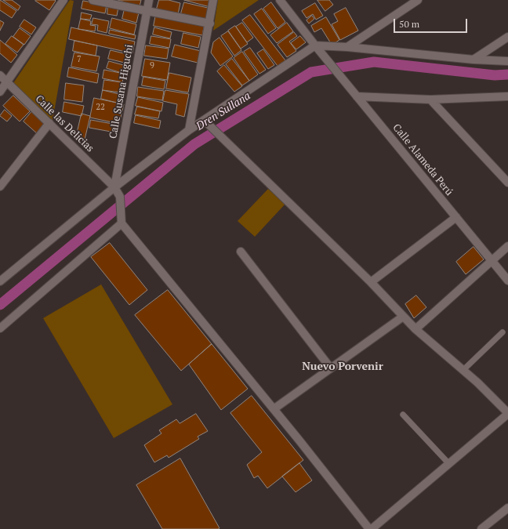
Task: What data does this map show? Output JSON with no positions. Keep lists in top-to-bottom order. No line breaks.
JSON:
{"streets":{"street":["Calle Susana Higuchi","Calle las Delicias","Calle Alameda Perú"]},"crossings":[["Calle Susana Higuchi","Calle las Delicias"]],"districts":["Nuevo Porvenir"],"water":["Dren Sullana"],"house_numbers":["7","9","22"],"scale_bar":"50 m"}
